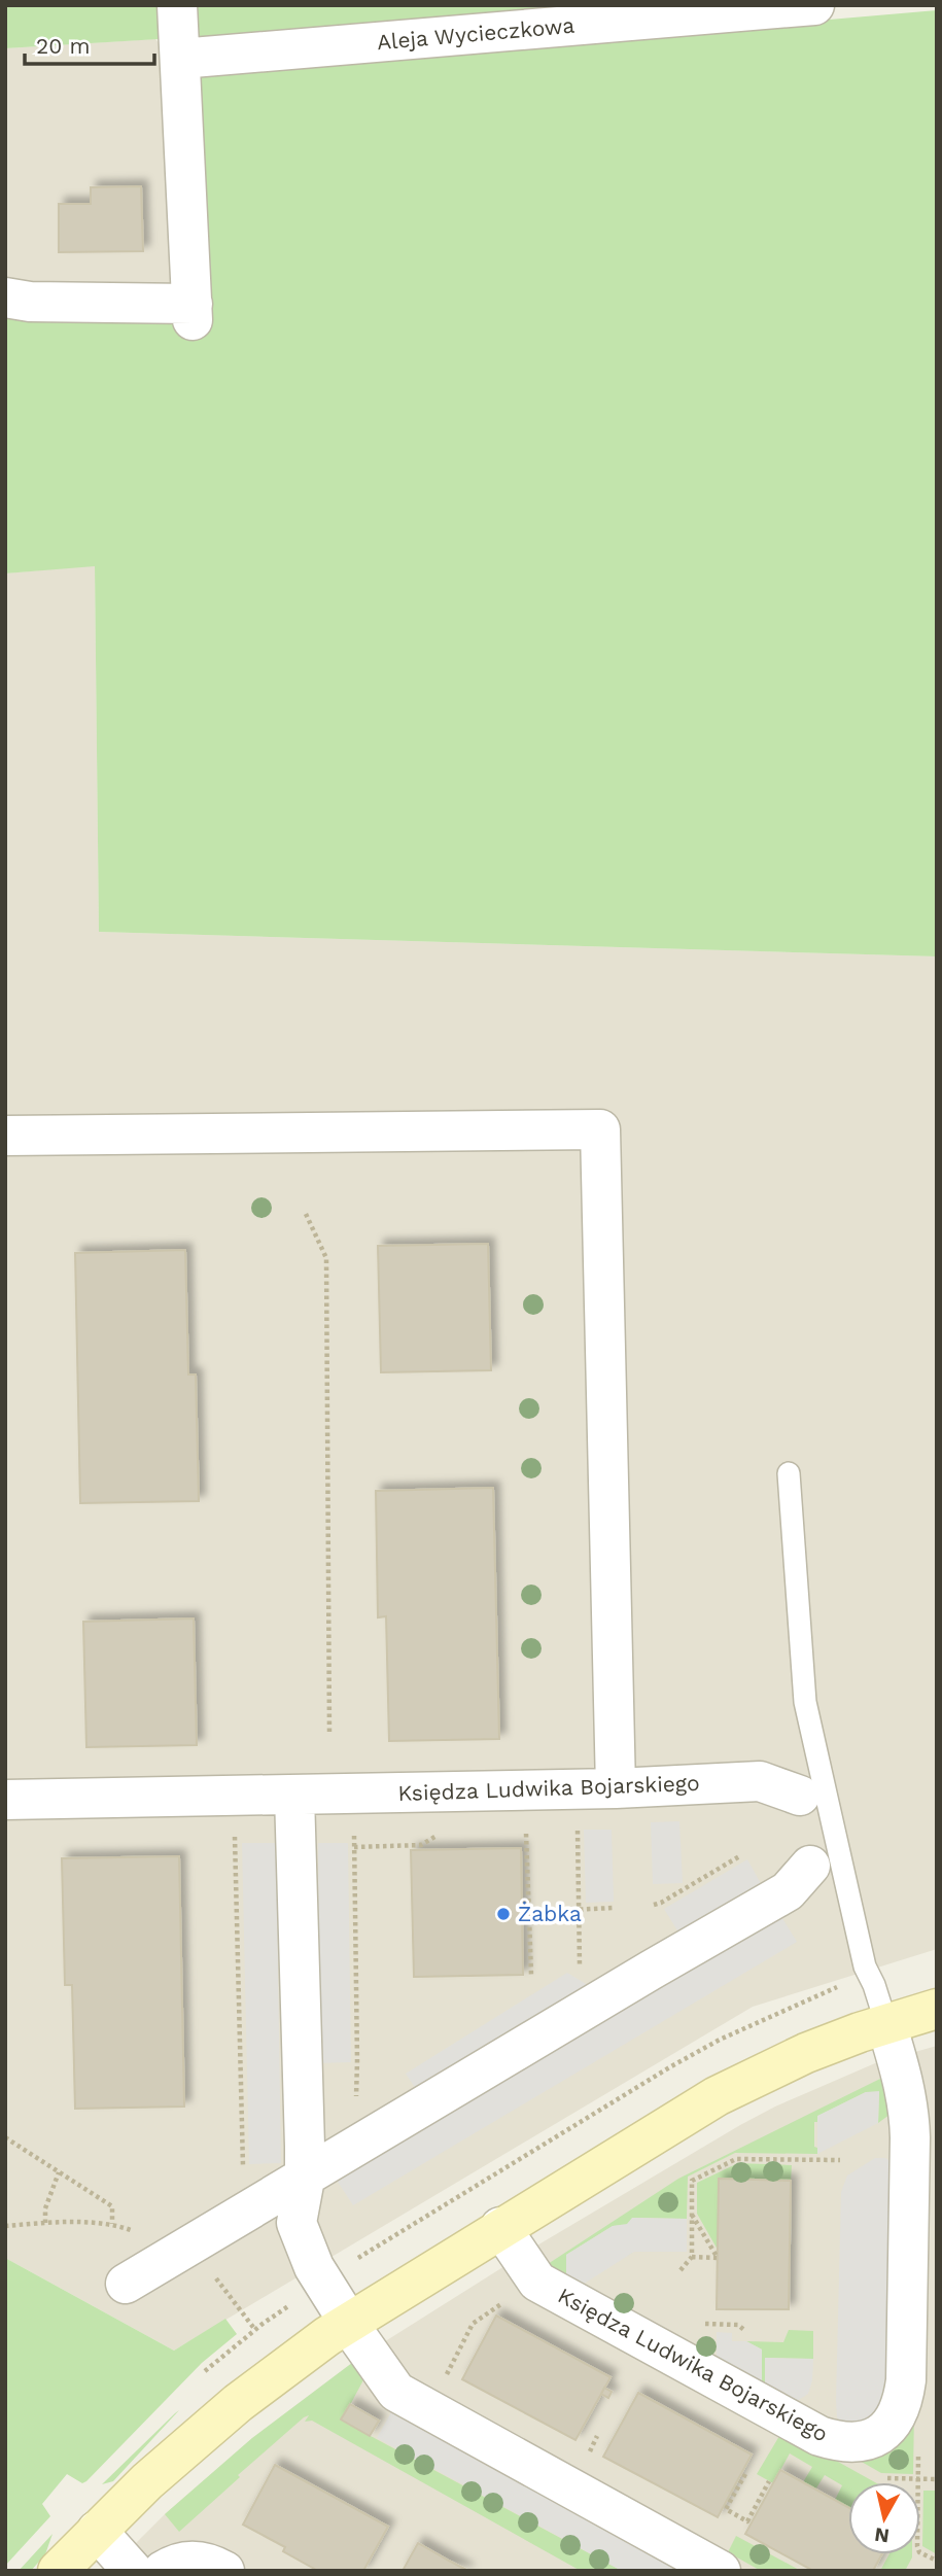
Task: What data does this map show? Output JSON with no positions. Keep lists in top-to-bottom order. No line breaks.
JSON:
{"streets":{"street":["Aleja Wycieczkowa","Księdza Ludwika Bojarskiego"]},"places":["Żabka"],"scale_bar":"20 m","north":"bottom"}
